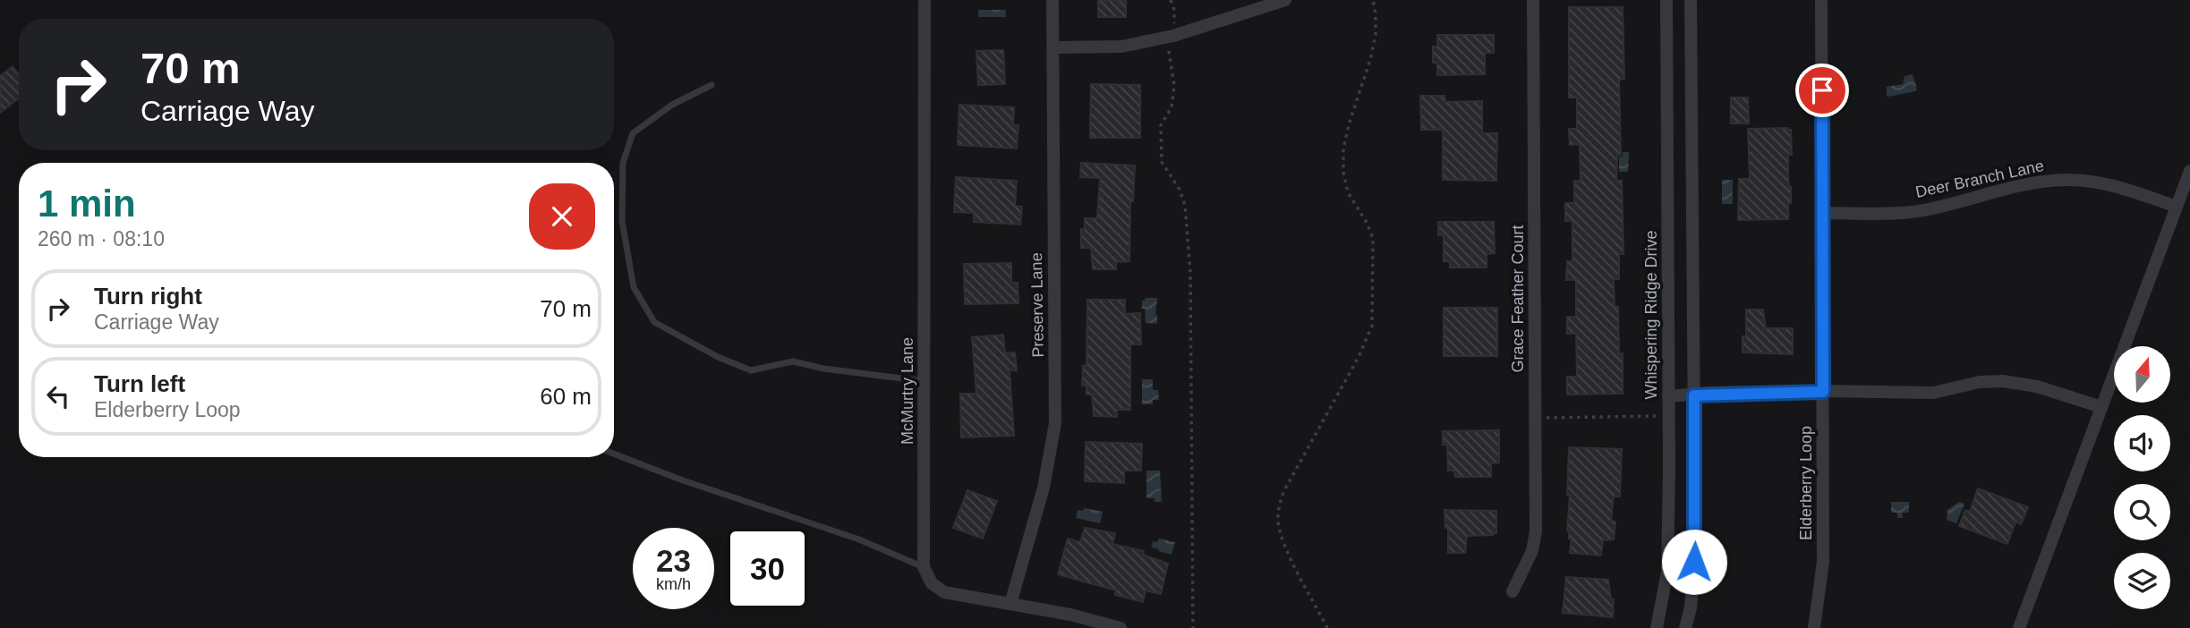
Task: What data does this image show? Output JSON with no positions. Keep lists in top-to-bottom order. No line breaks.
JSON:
{"streets":{"street":["Deer Branch Lane","Grace Feather Court","Preserve Lane","Whispering Ridge Drive","McMurtry Lane","Elderberry Loop"]},"crossings":[["Deer Branch Lane","Elderberry Loop"]],"north":"top","page":{"turn":["70 m","Carriage Way"],"heading":["1 min","260 m · 08:10"],"list":[{"name":"Turn right","note":"Carriage Way","value":"70 m"},{"name":"Turn left","note":"Elderberry Loop","value":"60 m"}],"speed":"23 km/h","limit":"30"}}
